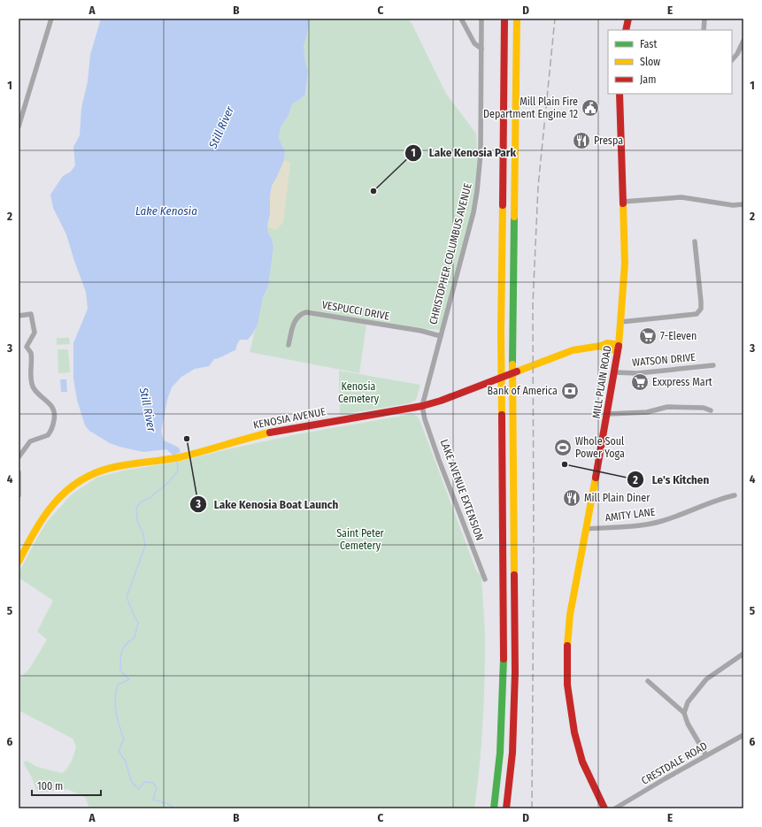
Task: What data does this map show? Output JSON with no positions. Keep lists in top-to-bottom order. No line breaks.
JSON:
{"streets":{"main road":["MILL PLAIN ROAD","KENOSIA AVENUE"],"street":["CHRISTOPHER COLUMBUS AVENUE","VESPUCCI DRIVE","WATSON DRIVE","LAKE AVENUE EXTENSION","AMITY LANE","CRESTDALE ROAD"]},"crossings":[["CHRISTOPHER COLUMBUS AVENUE","VESPUCCI DRIVE"],["CHRISTOPHER COLUMBUS AVENUE","KENOSIA AVENUE"],["CHRISTOPHER COLUMBUS AVENUE","LAKE AVENUE EXTENSION"],["WATSON DRIVE","MILL PLAIN ROAD"],["MILL PLAIN ROAD","KENOSIA AVENUE"],["MILL PLAIN ROAD","AMITY LANE"],["KENOSIA AVENUE","LAKE AVENUE EXTENSION"]],"water":["Still River","Lake Kenosia"],"parks":["Kenosia Cemetery","Saint Peter Cemetery"],"places":{"public building":["Mill Plain Fire Department Engine 12"],"restaurant":["Prespa","Mill Plain Diner"],"other":["Lake Kenosia Park","Lake Kenosia Boat Launch","Le's Kitchen"],"supermarket":["7-Eleven","Exxpress Mart"],"bank":["Bank of America"],"sports":["Whole Soul Power Yoga"]},"legend":["Fast","Slow","Jam"],"scale_bar":"100 m","grid":{"columns":["A","B","C","D","E"],"rows":["1","2","3","4","5","6"]}}
